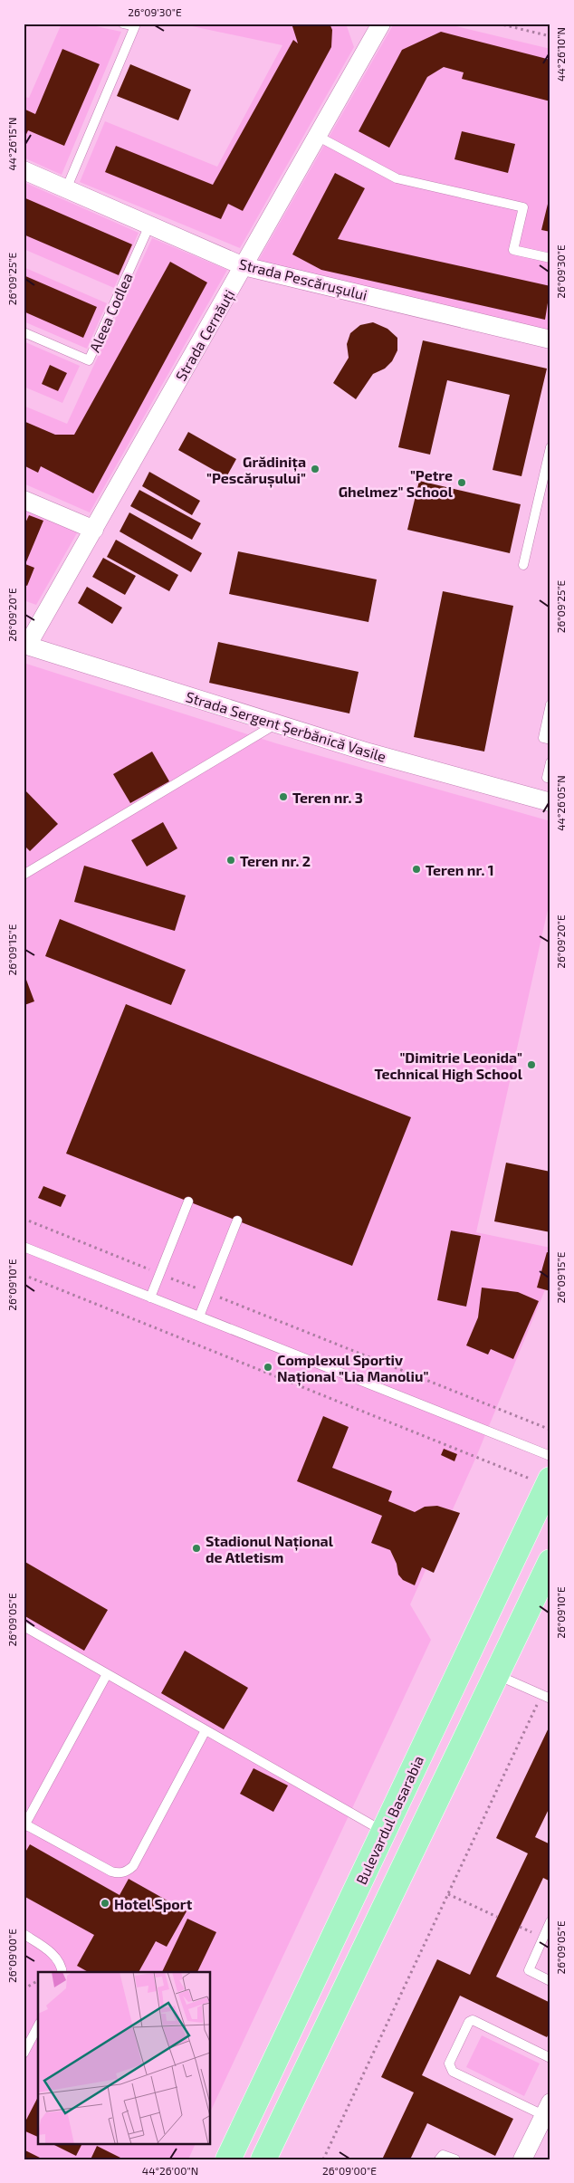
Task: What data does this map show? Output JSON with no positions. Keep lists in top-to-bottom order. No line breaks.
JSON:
{"streets":{"main road":["Bulevardul Basarabia"],"street":["Strada Pescărușului","Strada Cernăuți","Strada Sergent Șerbănică Vasile"],"lane":["Aleea Codlea"]},"crossings":[["Strada Pescărușului","Aleea Codlea"],["Strada Pescărușului","Strada Cernăuți"],["Strada Cernăuți","Strada Sergent Șerbănică Vasile"]],"places":["Grădinița \"Pescărușului\"","\"Petre Ghelmez\" School","Teren nr. 3","Teren nr. 2","Teren nr. 1","\"Dimitrie Leonida\" Technical High School","Complexul Sportiv Național \"Lia Manoliu\"","Stadionul Național de Atletism","Hotel Sport"],"coordinates":["26°09'30\"E","44°26'10\"N","44°26'15\"N","26°09'25\"E","26°09'20\"E","44°26'05\"N","26°09'15\"E","26°09'10\"E","26°09'05\"E","26°09'00\"E","44°26'00\"N"]}
